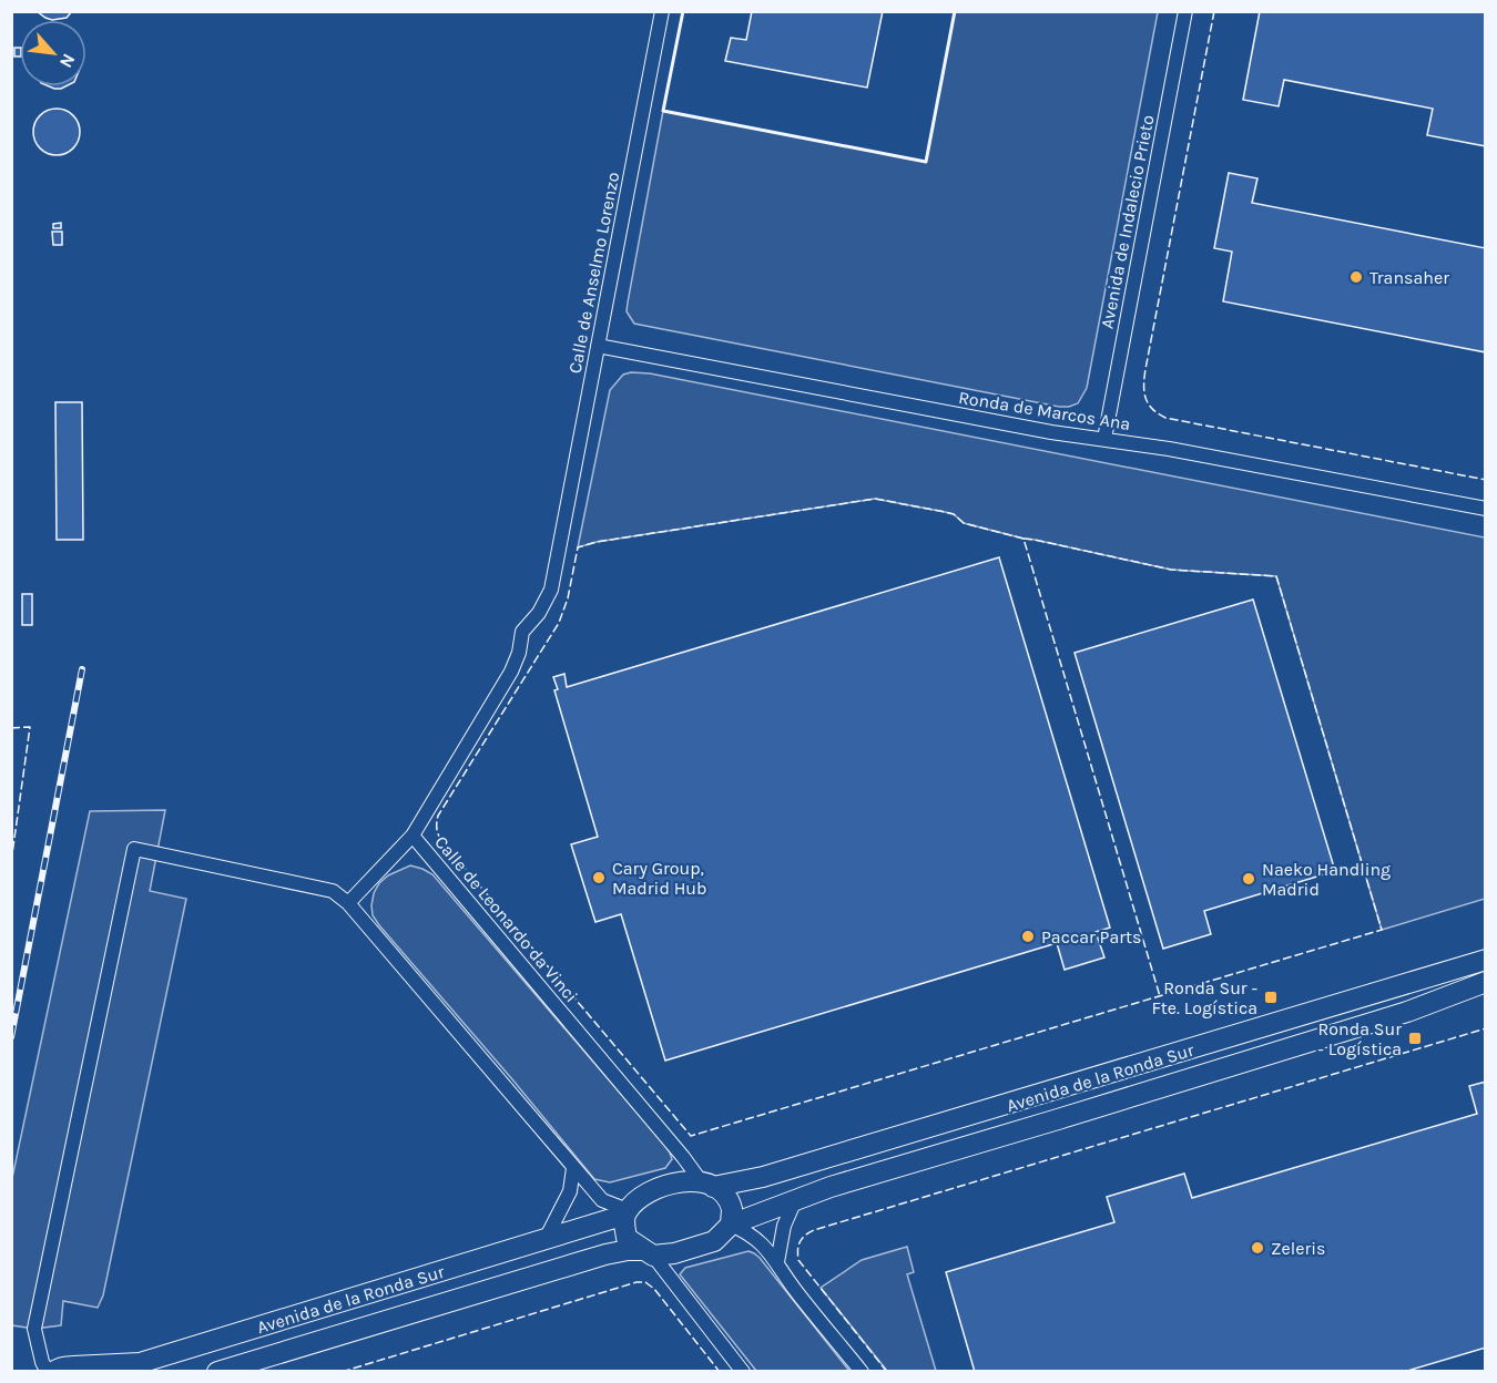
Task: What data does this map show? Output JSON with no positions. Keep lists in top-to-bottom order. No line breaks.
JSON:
{"streets":{"main road":["Avenida de la Ronda Sur"],"street":["Avenida de Indalecio Prieto","Calle de Anselmo Lorenzo","Ronda de Marcos Ana","Calle de Leonardo da Vinci"]},"crossings":[["Avenida de Indalecio Prieto","Ronda de Marcos Ana"],["Calle de Anselmo Lorenzo","Ronda de Marcos Ana"],["Calle de Anselmo Lorenzo","Calle de Leonardo da Vinci"],["Calle de Leonardo da Vinci","Avenida de la Ronda Sur"]],"places":{"other":["Transaher","Cary Group, Madrid Hub","Naeko Handling Madrid","Paccar Parts","Zeleris"],"transit":["Ronda Sur - Fte. Logística","Ronda Sur - Logística"]},"north":"bottom right"}
